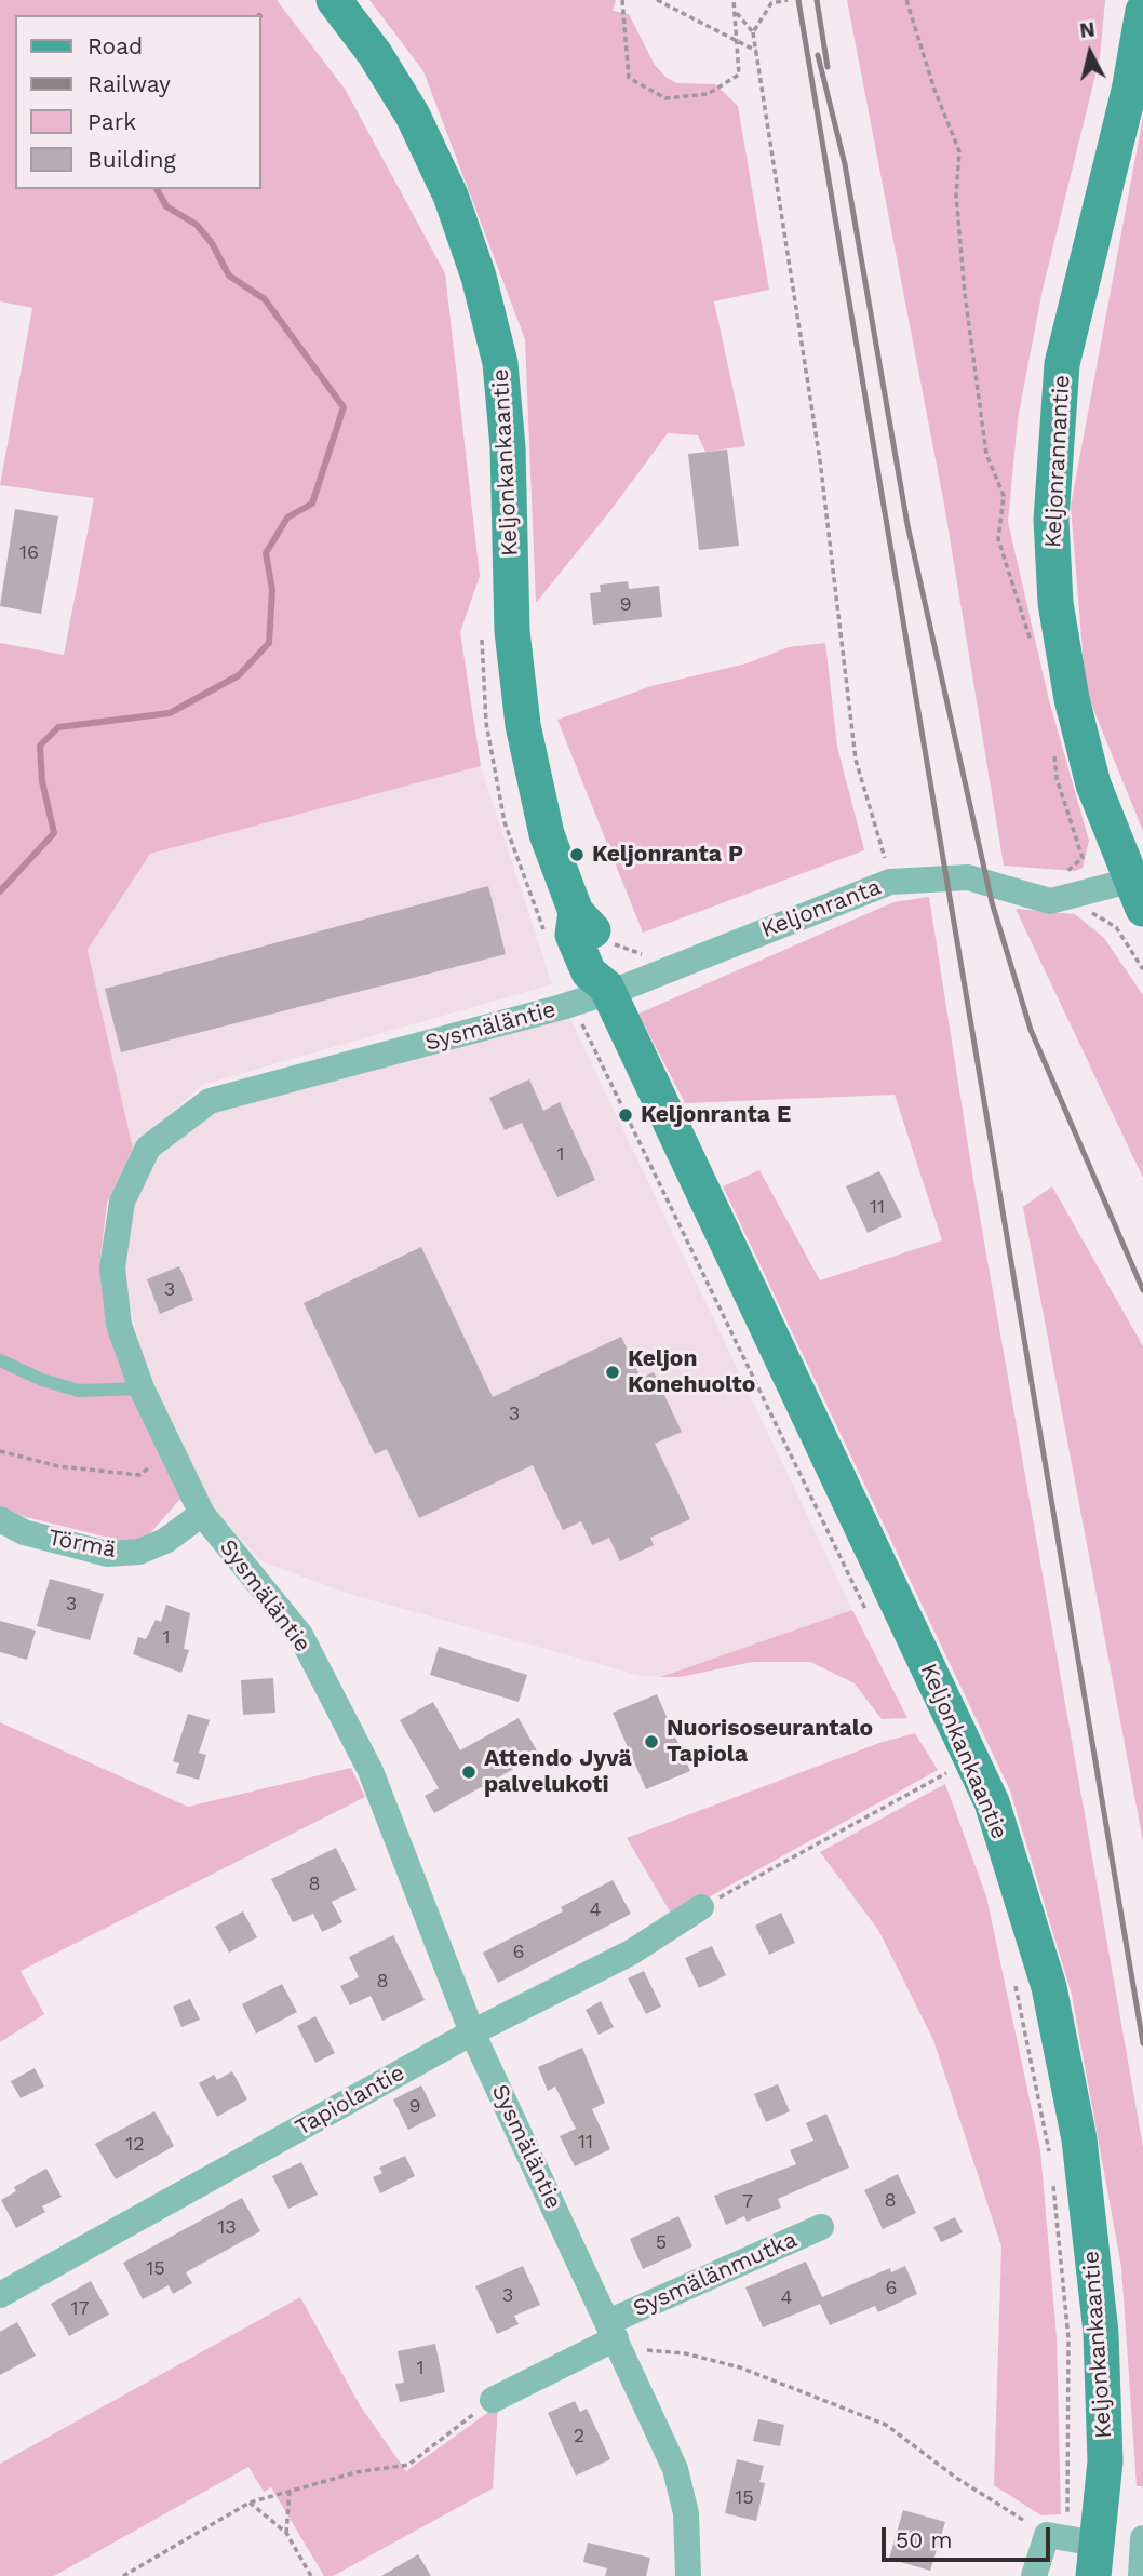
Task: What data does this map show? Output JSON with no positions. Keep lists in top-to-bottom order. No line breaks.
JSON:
{"streets":{"main road":["Keljonrannantie","Keljonkankaantie"],"street":["Keljonranta","Sysmäläntie","Törmä","Tapiolantie","Sysmälänmutka"]},"crossings":[["Keljonrannantie","Keljonranta"],["Keljonkankaantie","Keljonranta"],["Keljonkankaantie","Sysmäläntie"],["Keljonranta","Sysmäläntie"],["Sysmäläntie","Törmä"],["Sysmäläntie","Tapiolantie"],["Sysmäläntie","Sysmälänmutka"]],"places":["Keljonranta P","Keljonranta E","Keljon Konehuolto","Nuorisoseurantalo Tapiola","Attendo Jyvä palvelukoti"],"house_numbers":["16","9","1","11","3","3","3","1","8","4","6","8","9","11","12","8","7","13","5","15","6","3","4","17","1","2","15"],"legend":["Road","Railway","Park","Building"],"scale_bar":"50 m","north":"top"}
